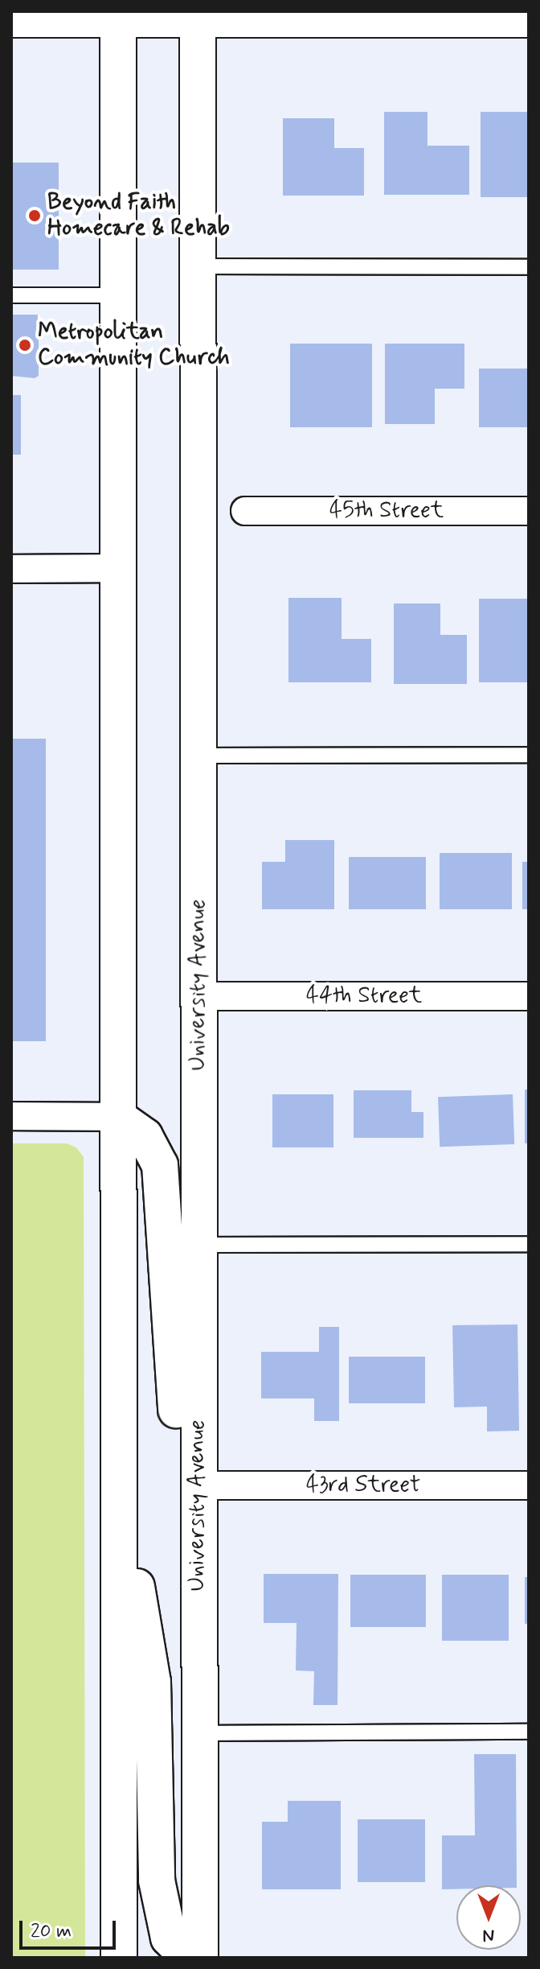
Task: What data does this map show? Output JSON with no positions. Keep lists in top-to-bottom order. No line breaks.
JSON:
{"streets":{"main road":["University Avenue"],"street":["45th Street","44th Street","43rd Street"]},"crossings":[["University Avenue","44th Street"],["University Avenue","43rd Street"]],"places":["Beyond Faith Homecare & Rehab","Metropolitan Community Church"],"scale_bar":"20 m","north":"bottom"}
